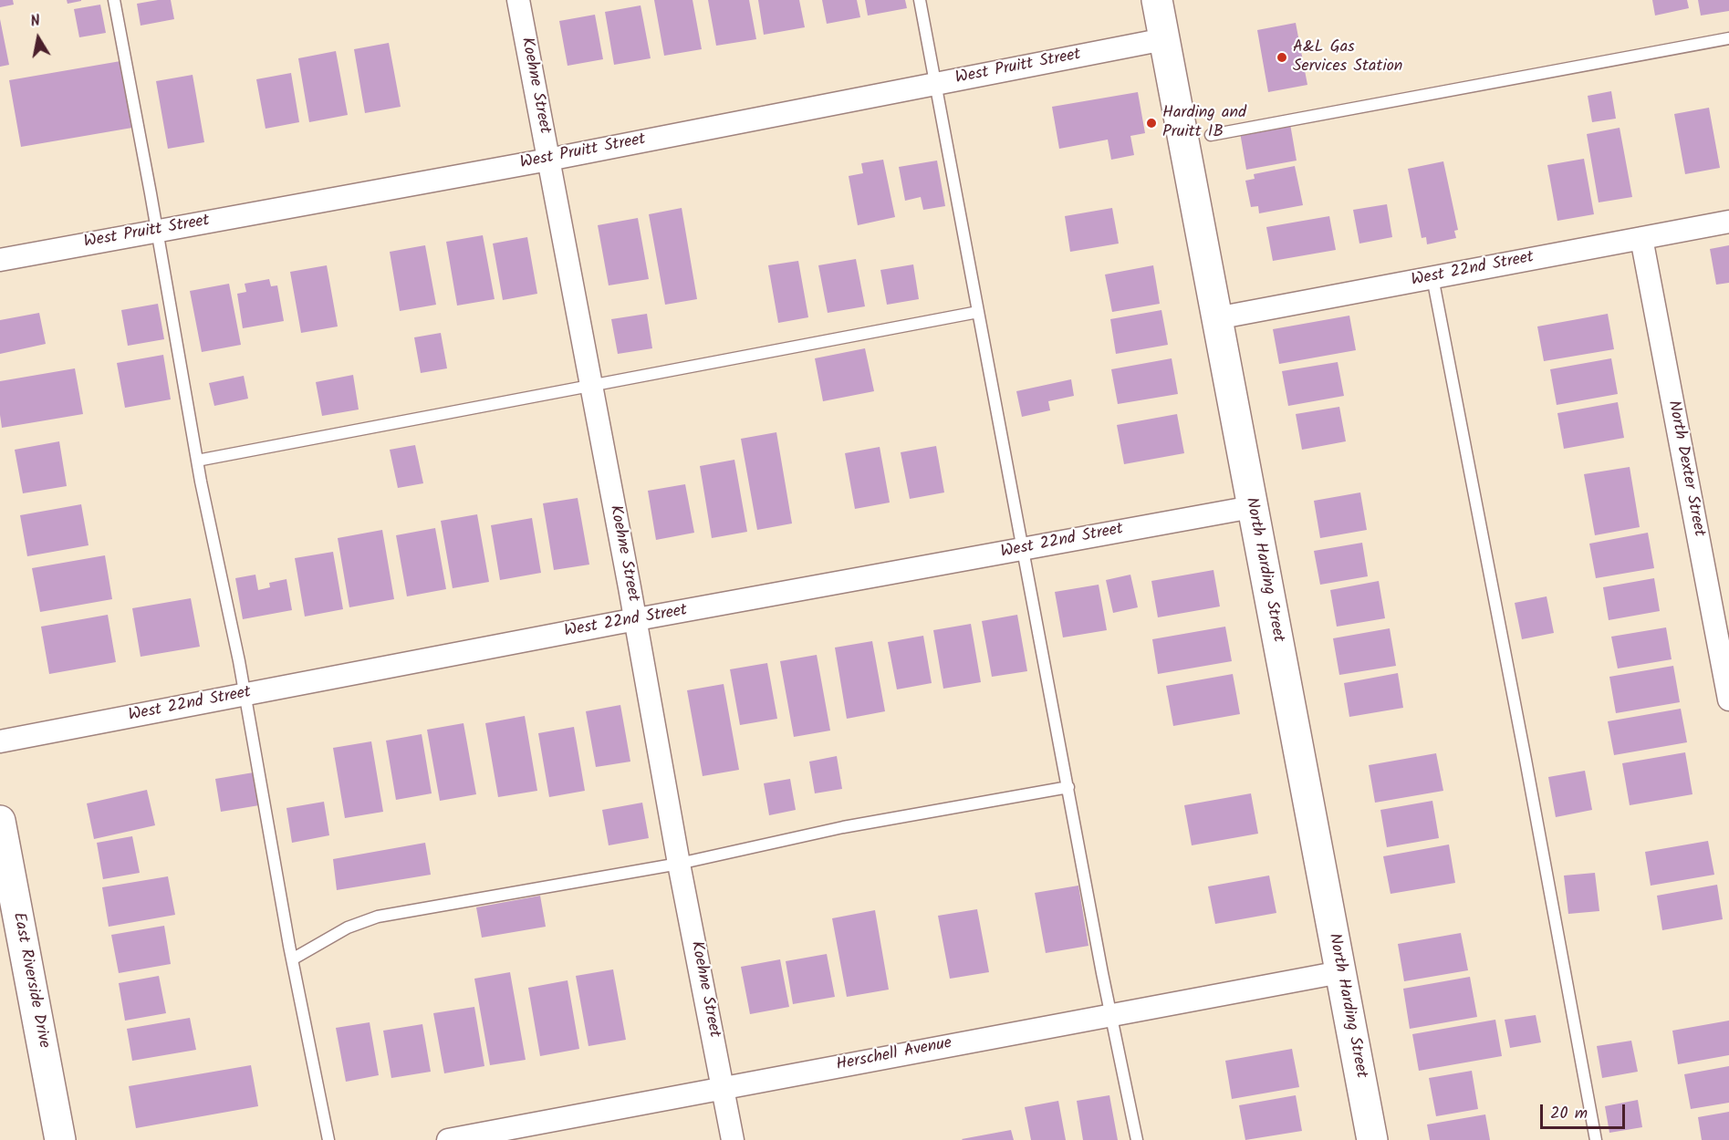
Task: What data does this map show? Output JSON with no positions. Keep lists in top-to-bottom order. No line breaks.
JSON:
{"streets":{"street":["West Pruitt Street","Koehne Street","West 22nd Street","North Dexter Street","North Harding Street","East Riverside Drive","Herschell Avenue"]},"crossings":[["West Pruitt Street","Koehne Street"],["West Pruitt Street","North Harding Street"],["Koehne Street","West 22nd Street"],["Koehne Street","Herschell Avenue"],["West 22nd Street","North Dexter Street"],["West 22nd Street","North Harding Street"],["North Harding Street","Herschell Avenue"]],"places":["A&L Gas Services Station","Harding and Pruitt IB"],"scale_bar":"20 m","north":"top"}
